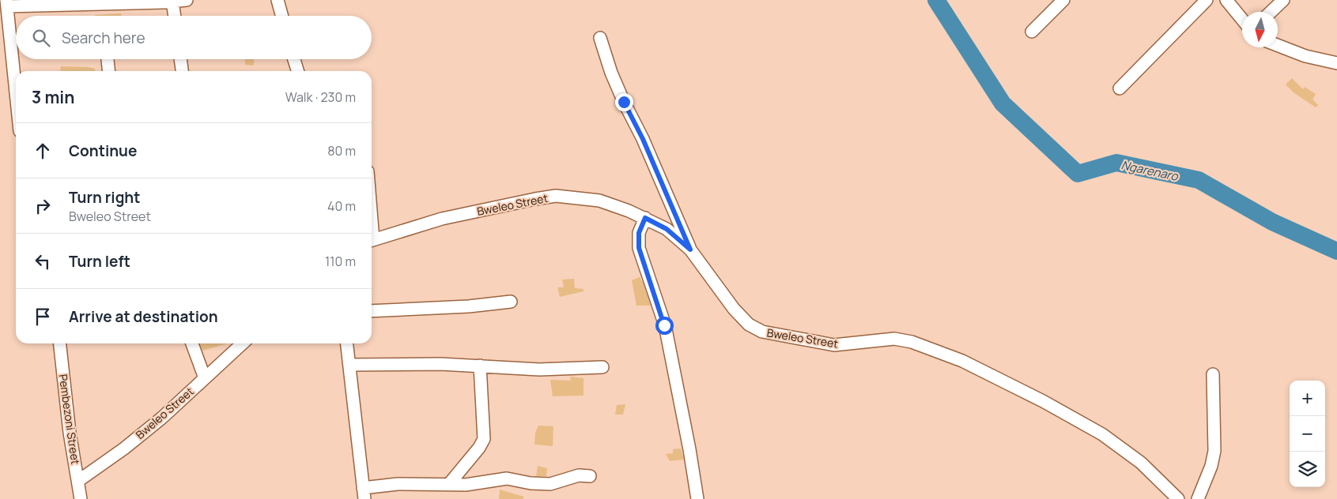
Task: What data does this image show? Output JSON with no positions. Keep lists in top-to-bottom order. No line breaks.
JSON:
{"streets":{"street":["Bweleo Street","Pembezoni Street"]},"crossings":[["Bweleo Street","Pembezoni Street"]],"water":["Ngarenaro"],"north":"bottom","page":{"search":"Search here","heading":["3 min","Walk · 230 m"],"list":[["Continue","80 m"],["Turn right","Bweleo Street","40 m"],["Turn left","110 m"],"Arrive at destination"],"map_buttons":["+","−"]}}
